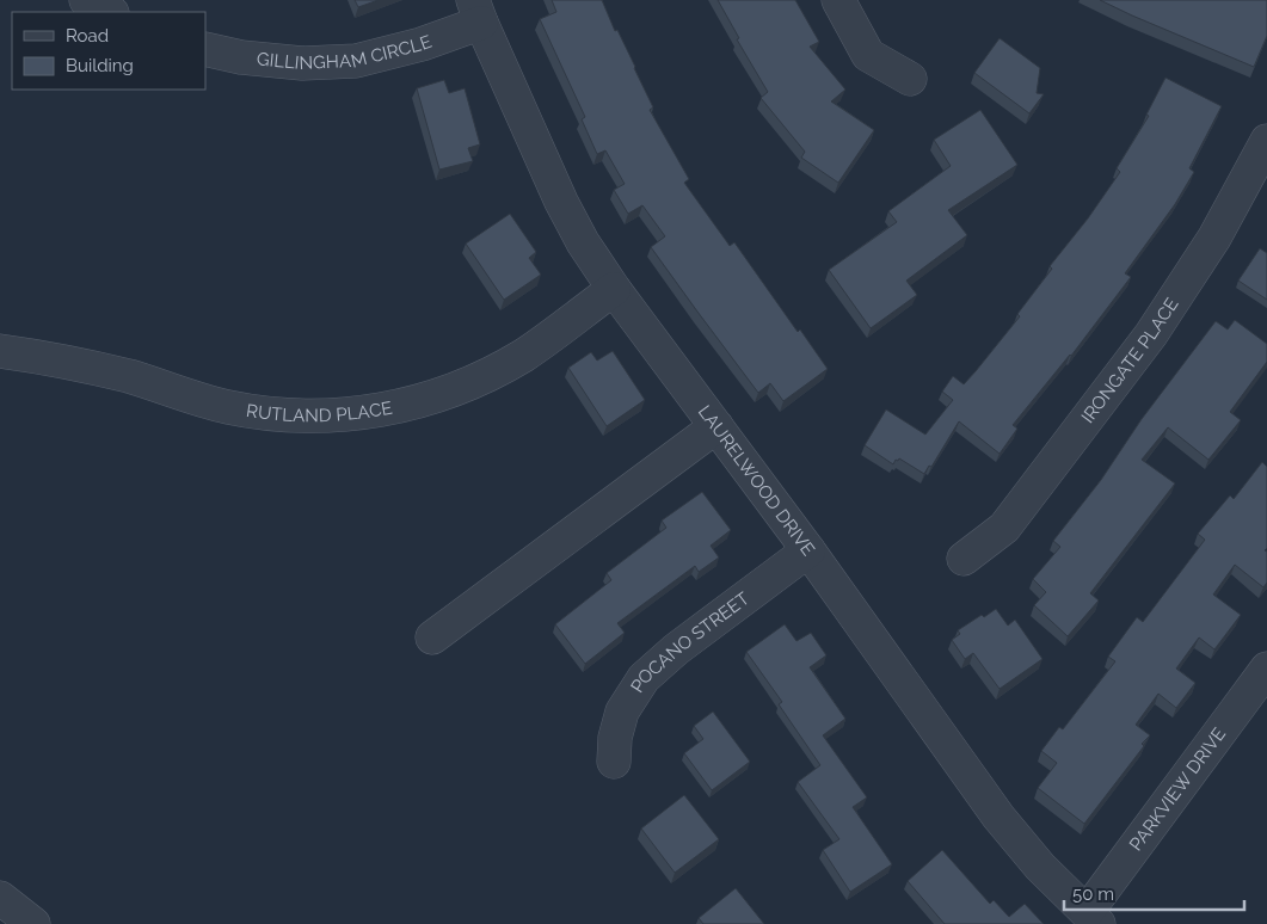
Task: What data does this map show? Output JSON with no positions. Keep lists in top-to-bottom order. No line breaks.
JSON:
{"streets":{"street":["GILLINGHAM CIRCLE","IRONGATE PLACE","RUTLAND PLACE","LAURELWOOD DRIVE","POCANO STREET","PARKVIEW DRIVE"]},"crossings":[["GILLINGHAM CIRCLE","LAURELWOOD DRIVE"],["RUTLAND PLACE","LAURELWOOD DRIVE"],["LAURELWOOD DRIVE","POCANO STREET"],["LAURELWOOD DRIVE","PARKVIEW DRIVE"]],"legend":["Road","Building"],"scale_bar":"50 m"}
